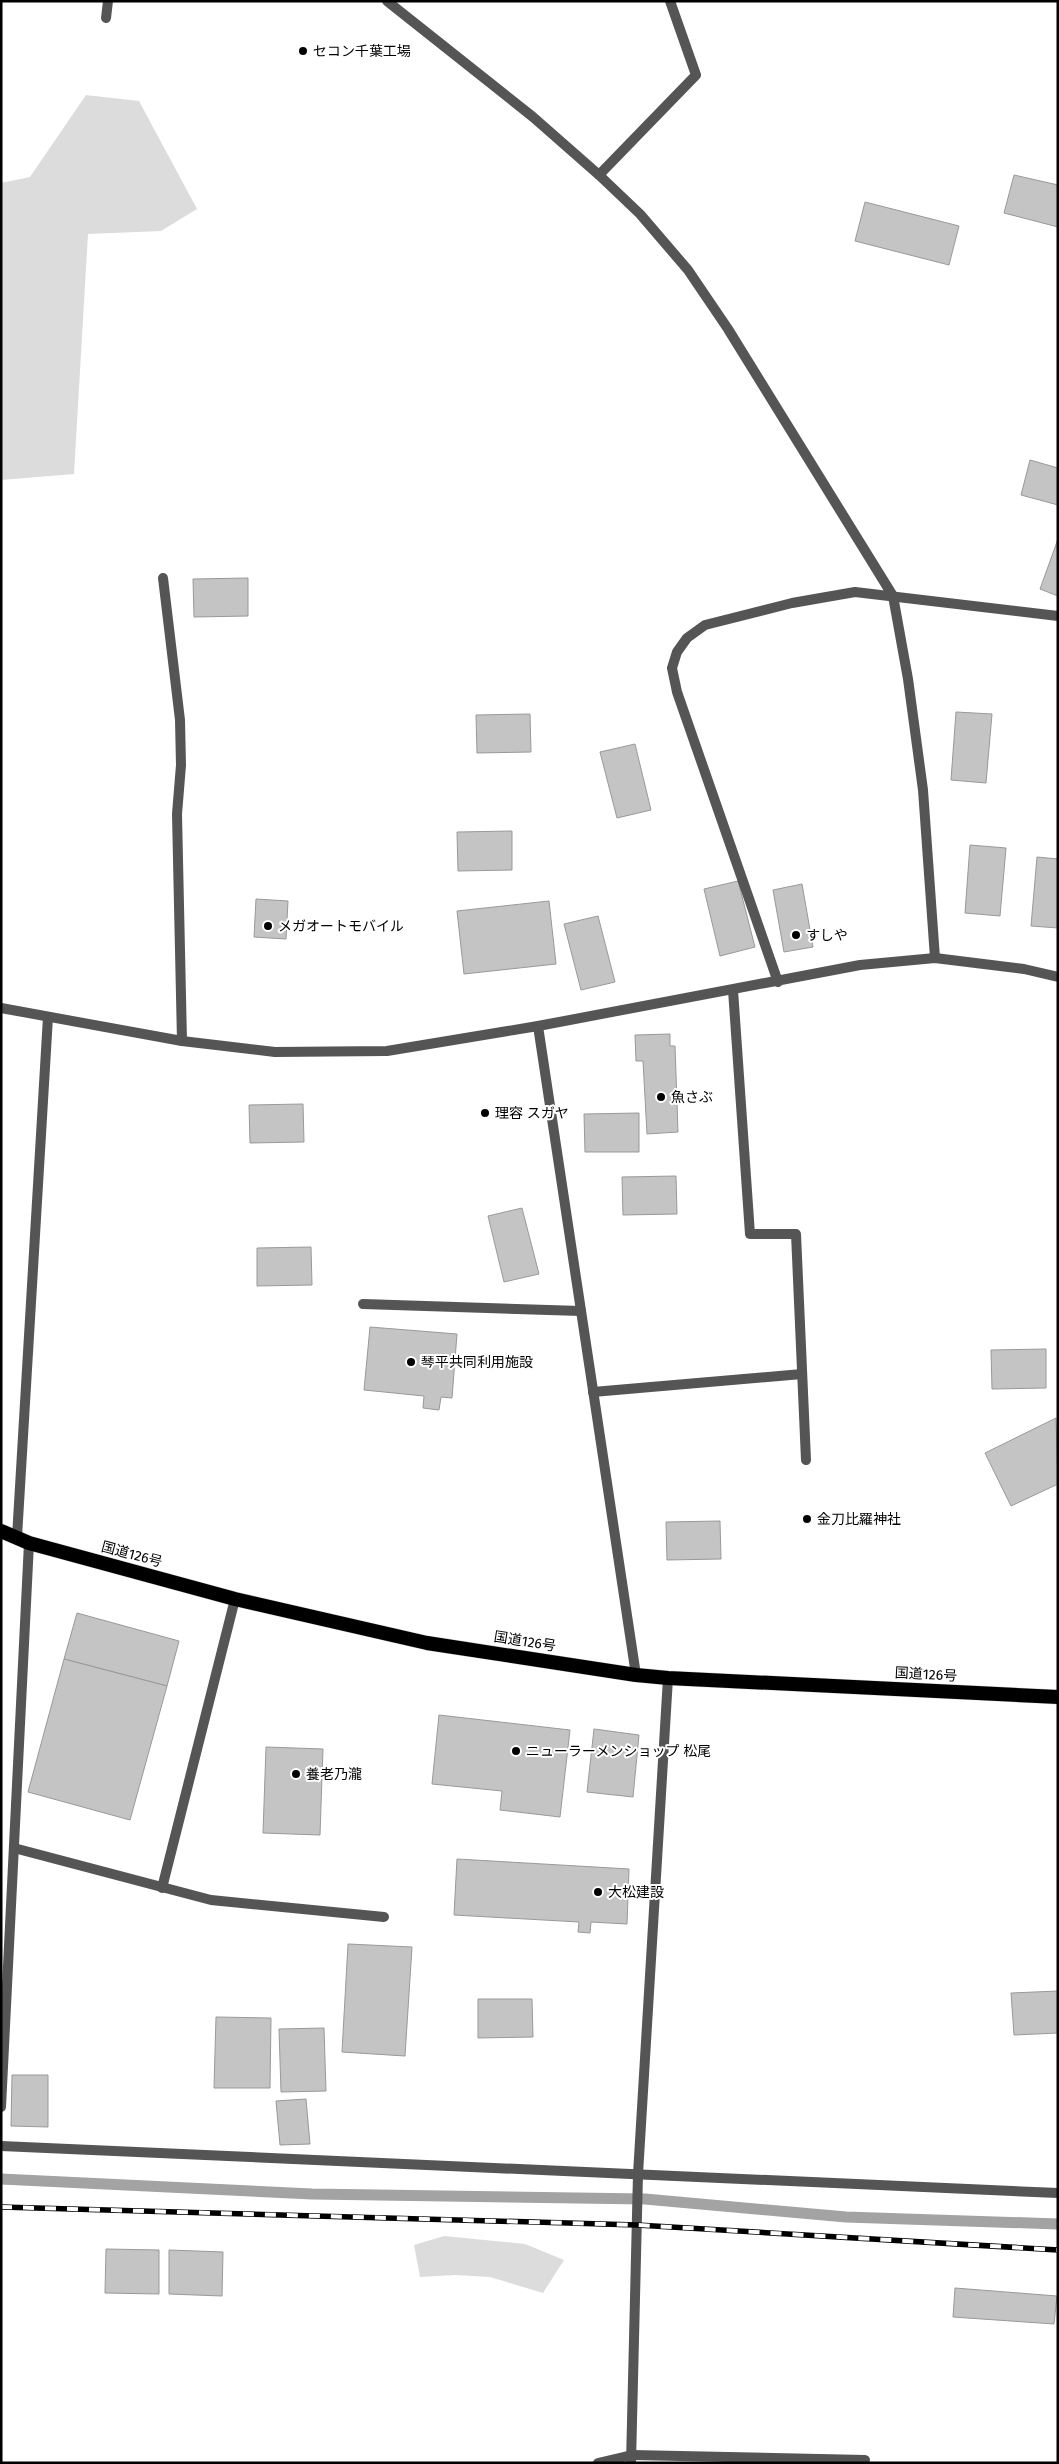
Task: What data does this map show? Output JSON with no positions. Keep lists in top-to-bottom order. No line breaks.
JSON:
{"streets":{"highway":["国道126号"]},"places":["セコン千葉工場","メガオートモバイル","すしや","魚さぶ","理容 スガヤ","琴平共同利用施設","金刀比羅神社","ニューラーメンショップ 松尾","養老乃瀧","大松建設"]}
